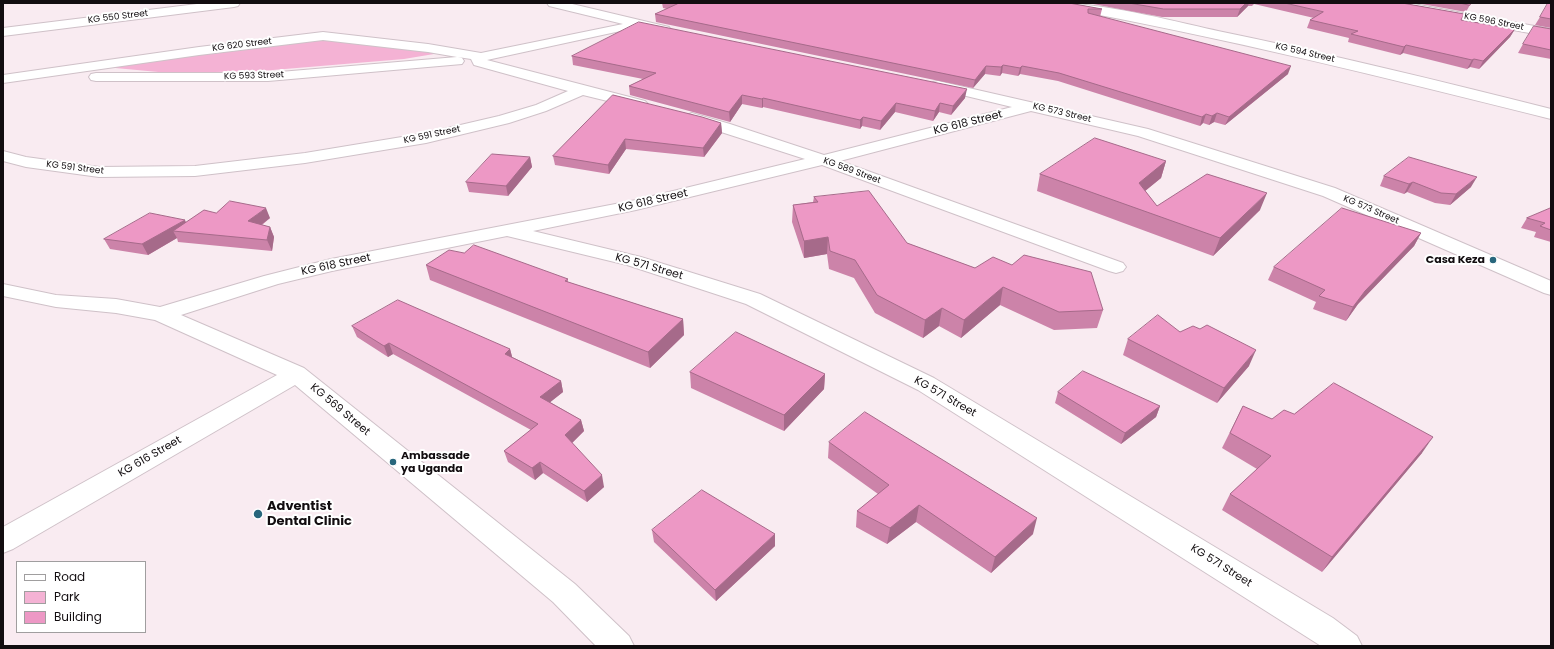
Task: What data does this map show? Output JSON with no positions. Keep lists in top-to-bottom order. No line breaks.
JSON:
{"streets":{"street":["KG 550 Street","KG 596 Street","KG 620 Street","KG 594 Street","KG 593 Street","KG 573 Street","KG 618 Street","KG 591 Street","KG 589 Street","KG 571 Street","KG 569 Street","KG 616 Street"]},"crossings":[["KG 620 Street","KG 593 Street"],["KG 573 Street","KG 618 Street"],["KG 618 Street","KG 589 Street"],["KG 618 Street","KG 571 Street"],["KG 618 Street","KG 569 Street"],["KG 569 Street","KG 616 Street"]],"places":["Casa Keza","Ambassade ya Uganda","Adventist Dental Clinic"],"legend":["Road","Park","Building"]}
